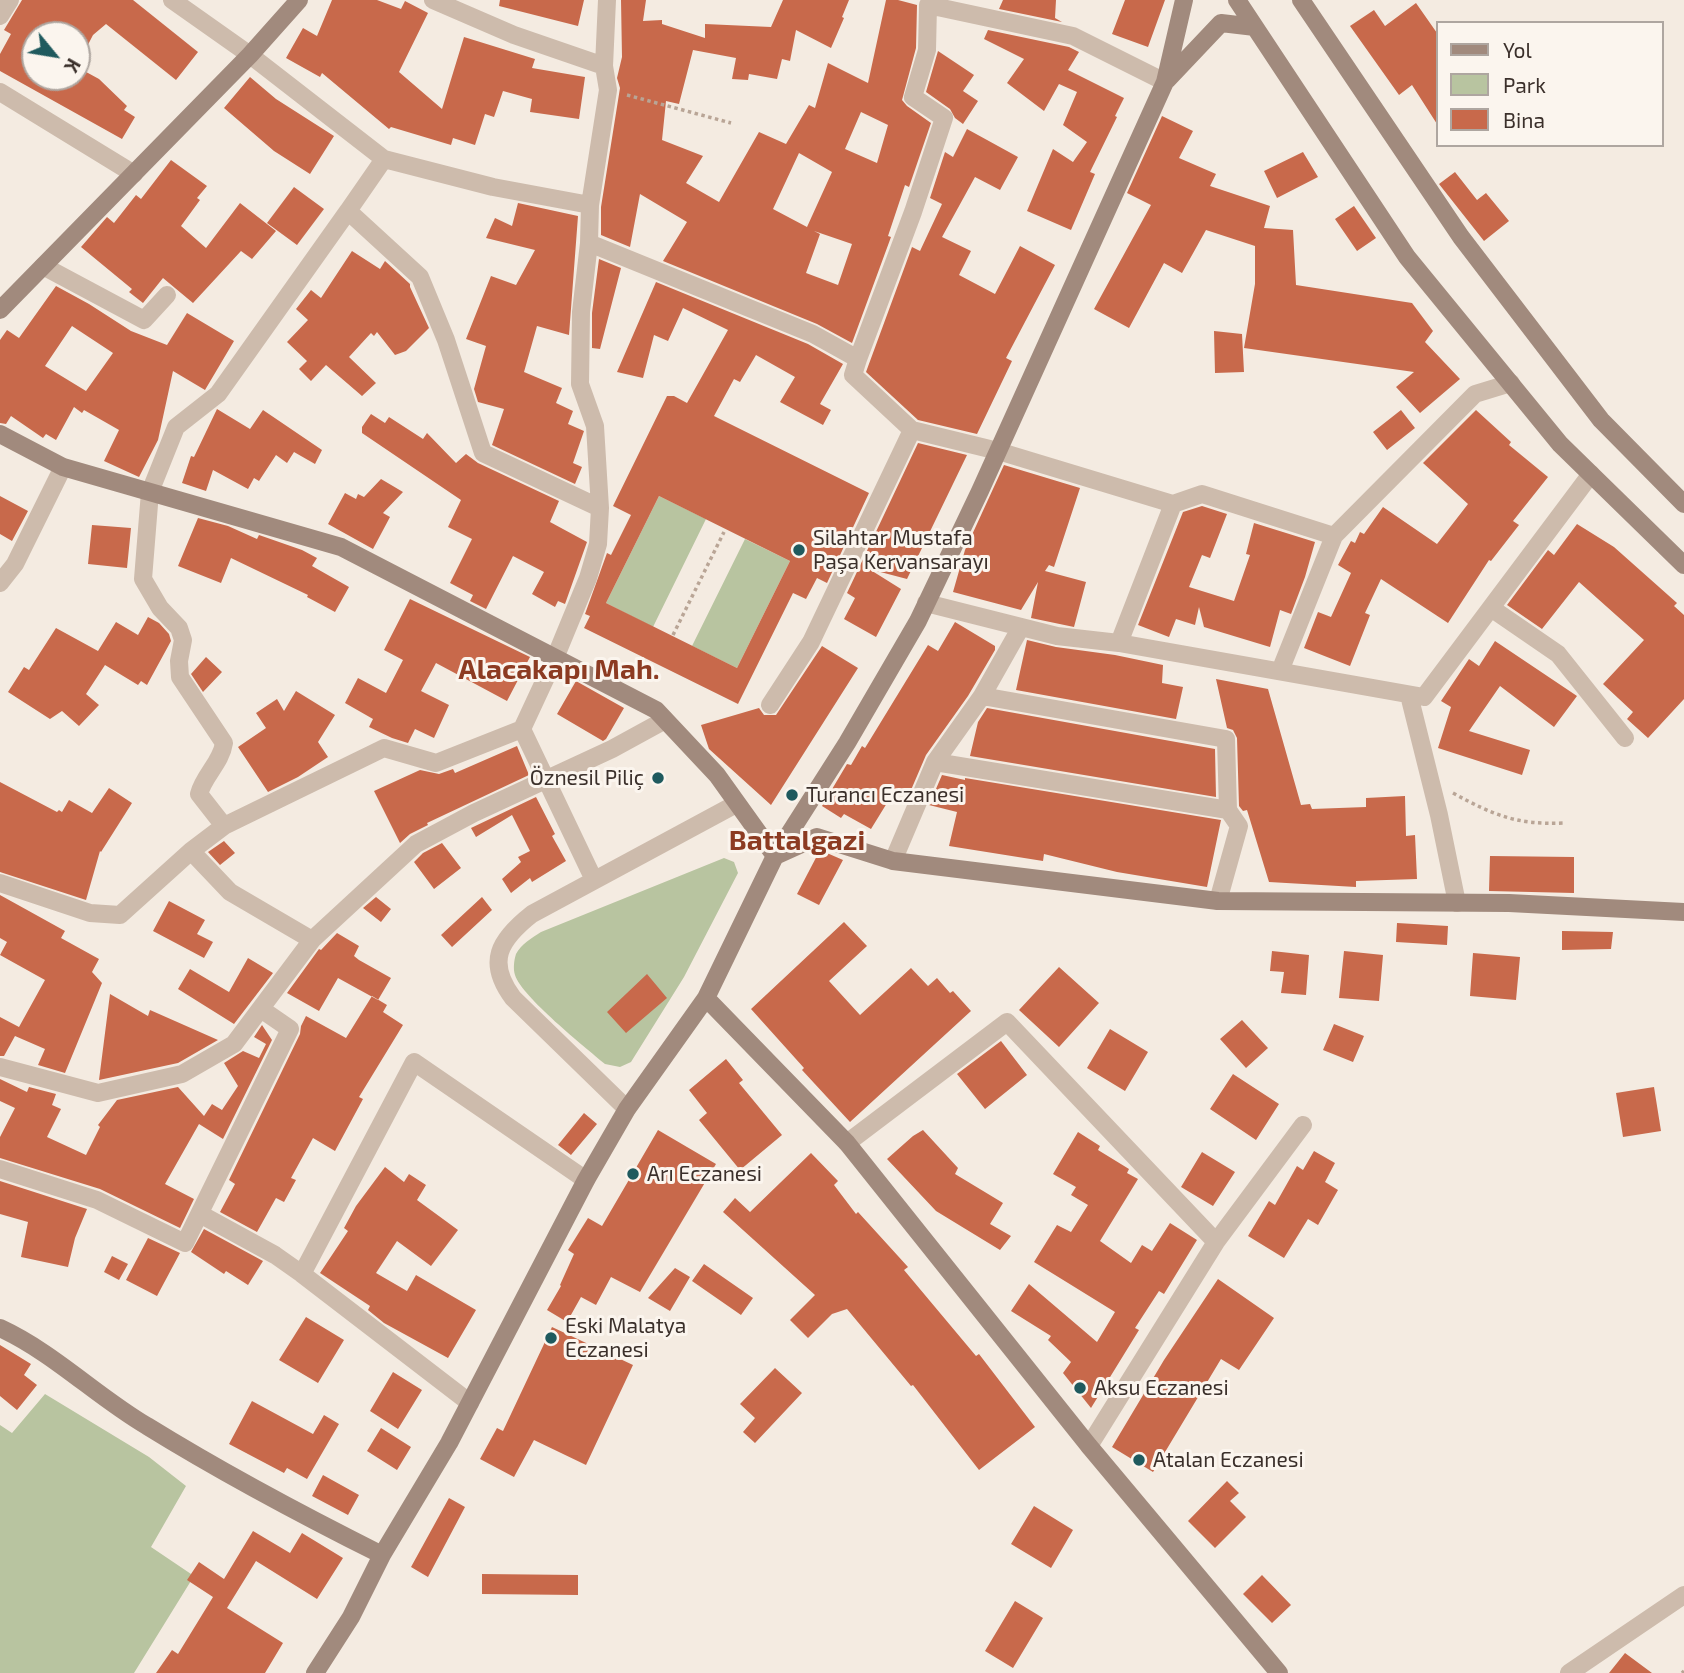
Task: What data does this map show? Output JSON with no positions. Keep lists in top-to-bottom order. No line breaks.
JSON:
{"districts":["Alacakapı Mah.","Battalgazi"],"places":["Silahtar Mustafa Paşa Kervansarayı","Öznesil Piliç","Turancı Eczanesi","Arı Eczanesi","Eski Malatya Eczanesi","Aksu Eczanesi","Atalan Eczanesi"],"legend":["Yol","Park","Bina"],"north":"bottom right"}
